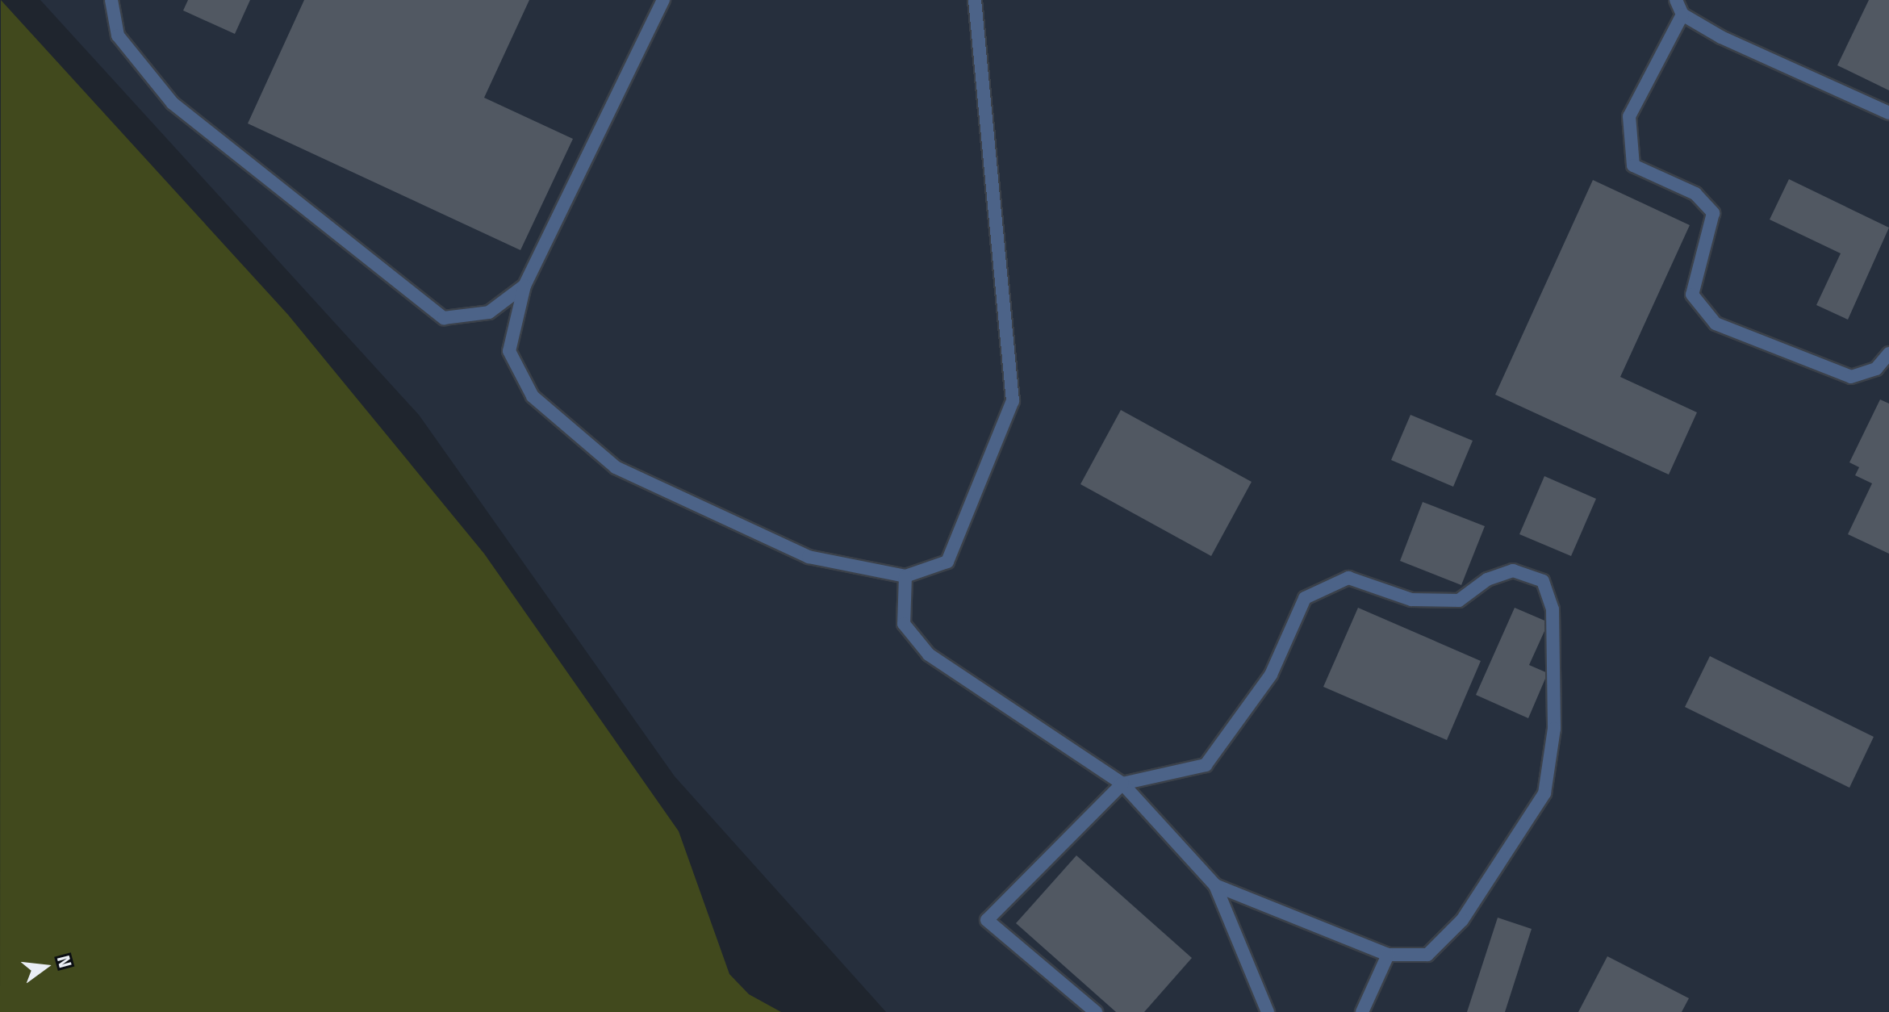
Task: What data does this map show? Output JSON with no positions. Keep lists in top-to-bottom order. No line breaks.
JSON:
{"north":"right"}
